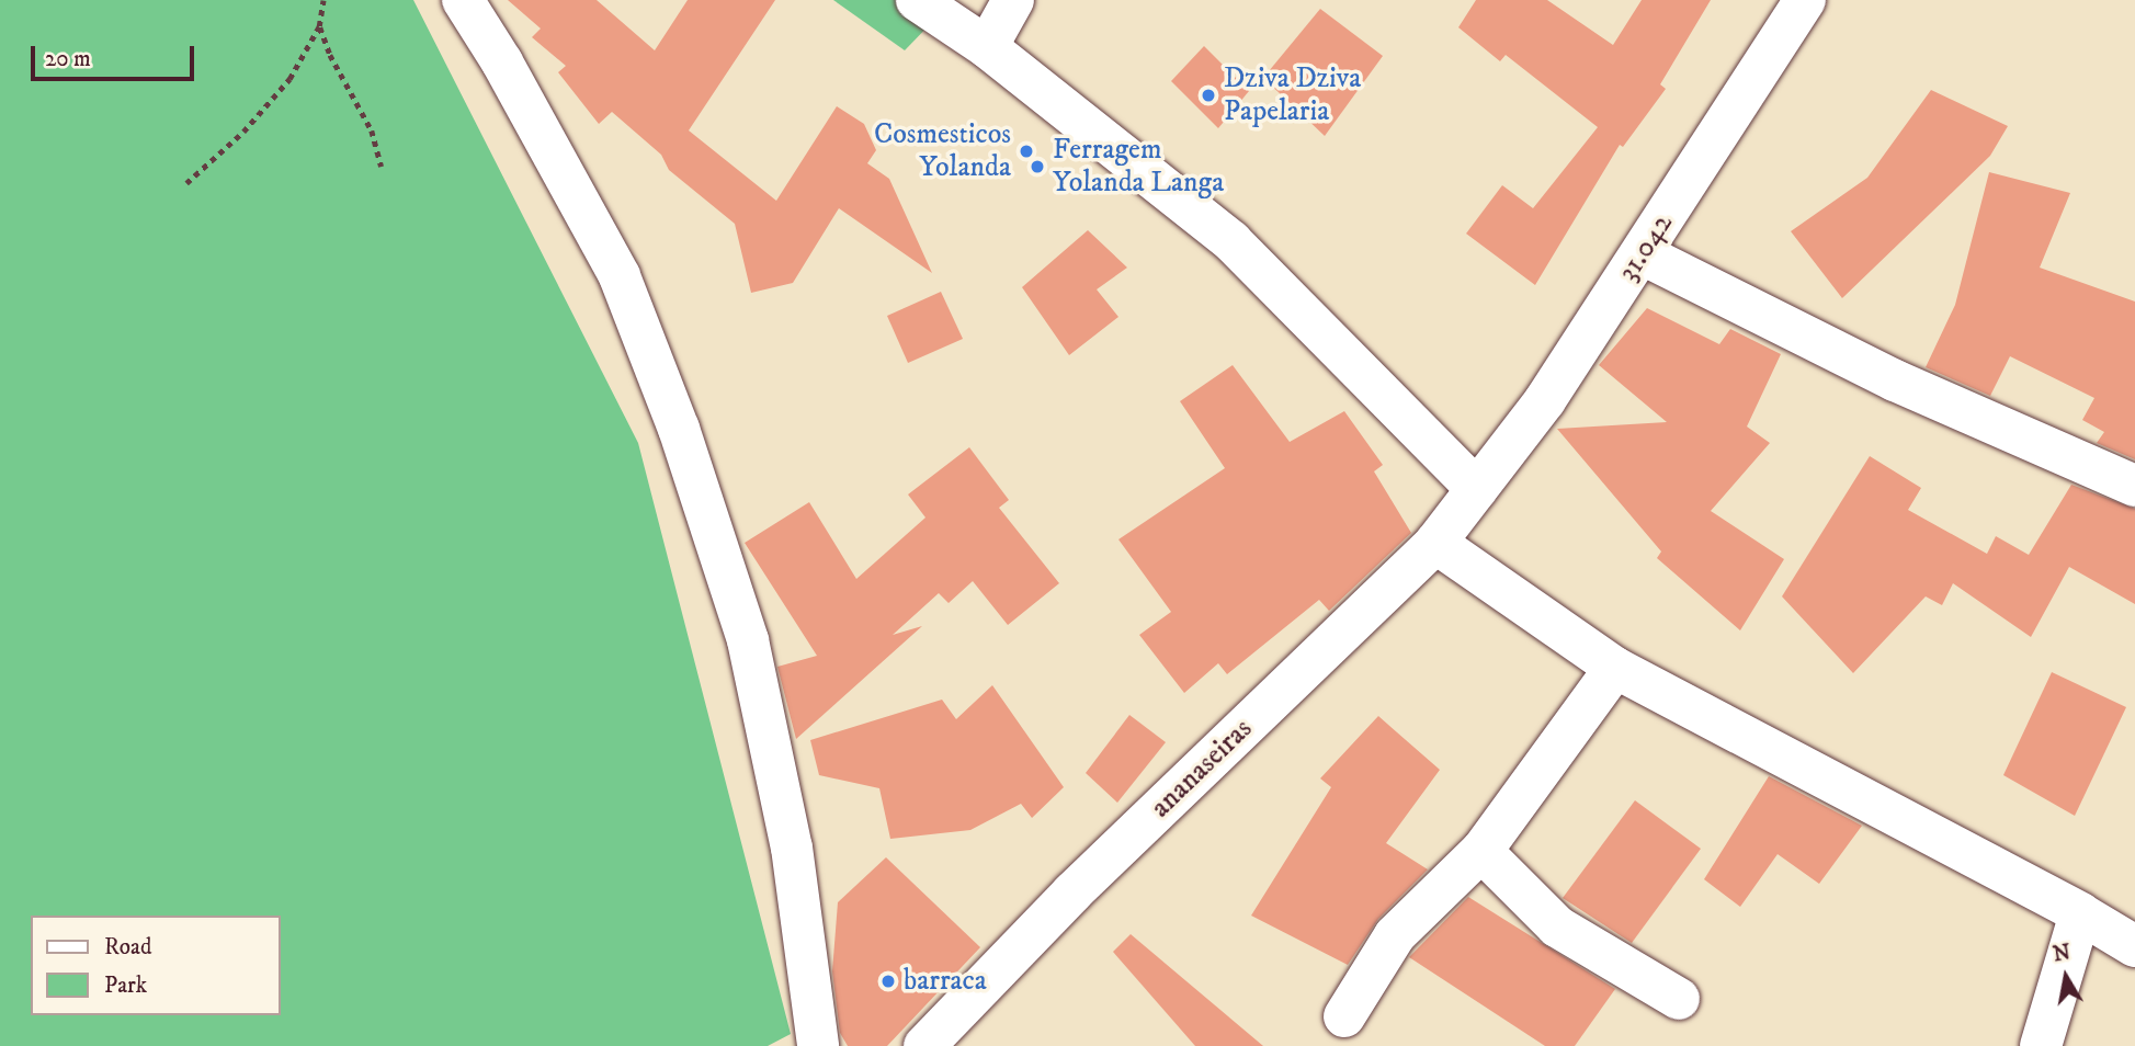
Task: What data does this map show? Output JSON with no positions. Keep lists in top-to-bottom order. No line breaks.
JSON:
{"streets":{"street":["31.042","ananaseiras"]},"crossings":[["31.042","ananaseiras"]],"places":["Dziva Dziva Papelaria","Cosmesticos Yolanda","Ferragem Yolanda Langa","barraca"],"legend":["Road","Park"],"scale_bar":"20 m","north":"top"}
